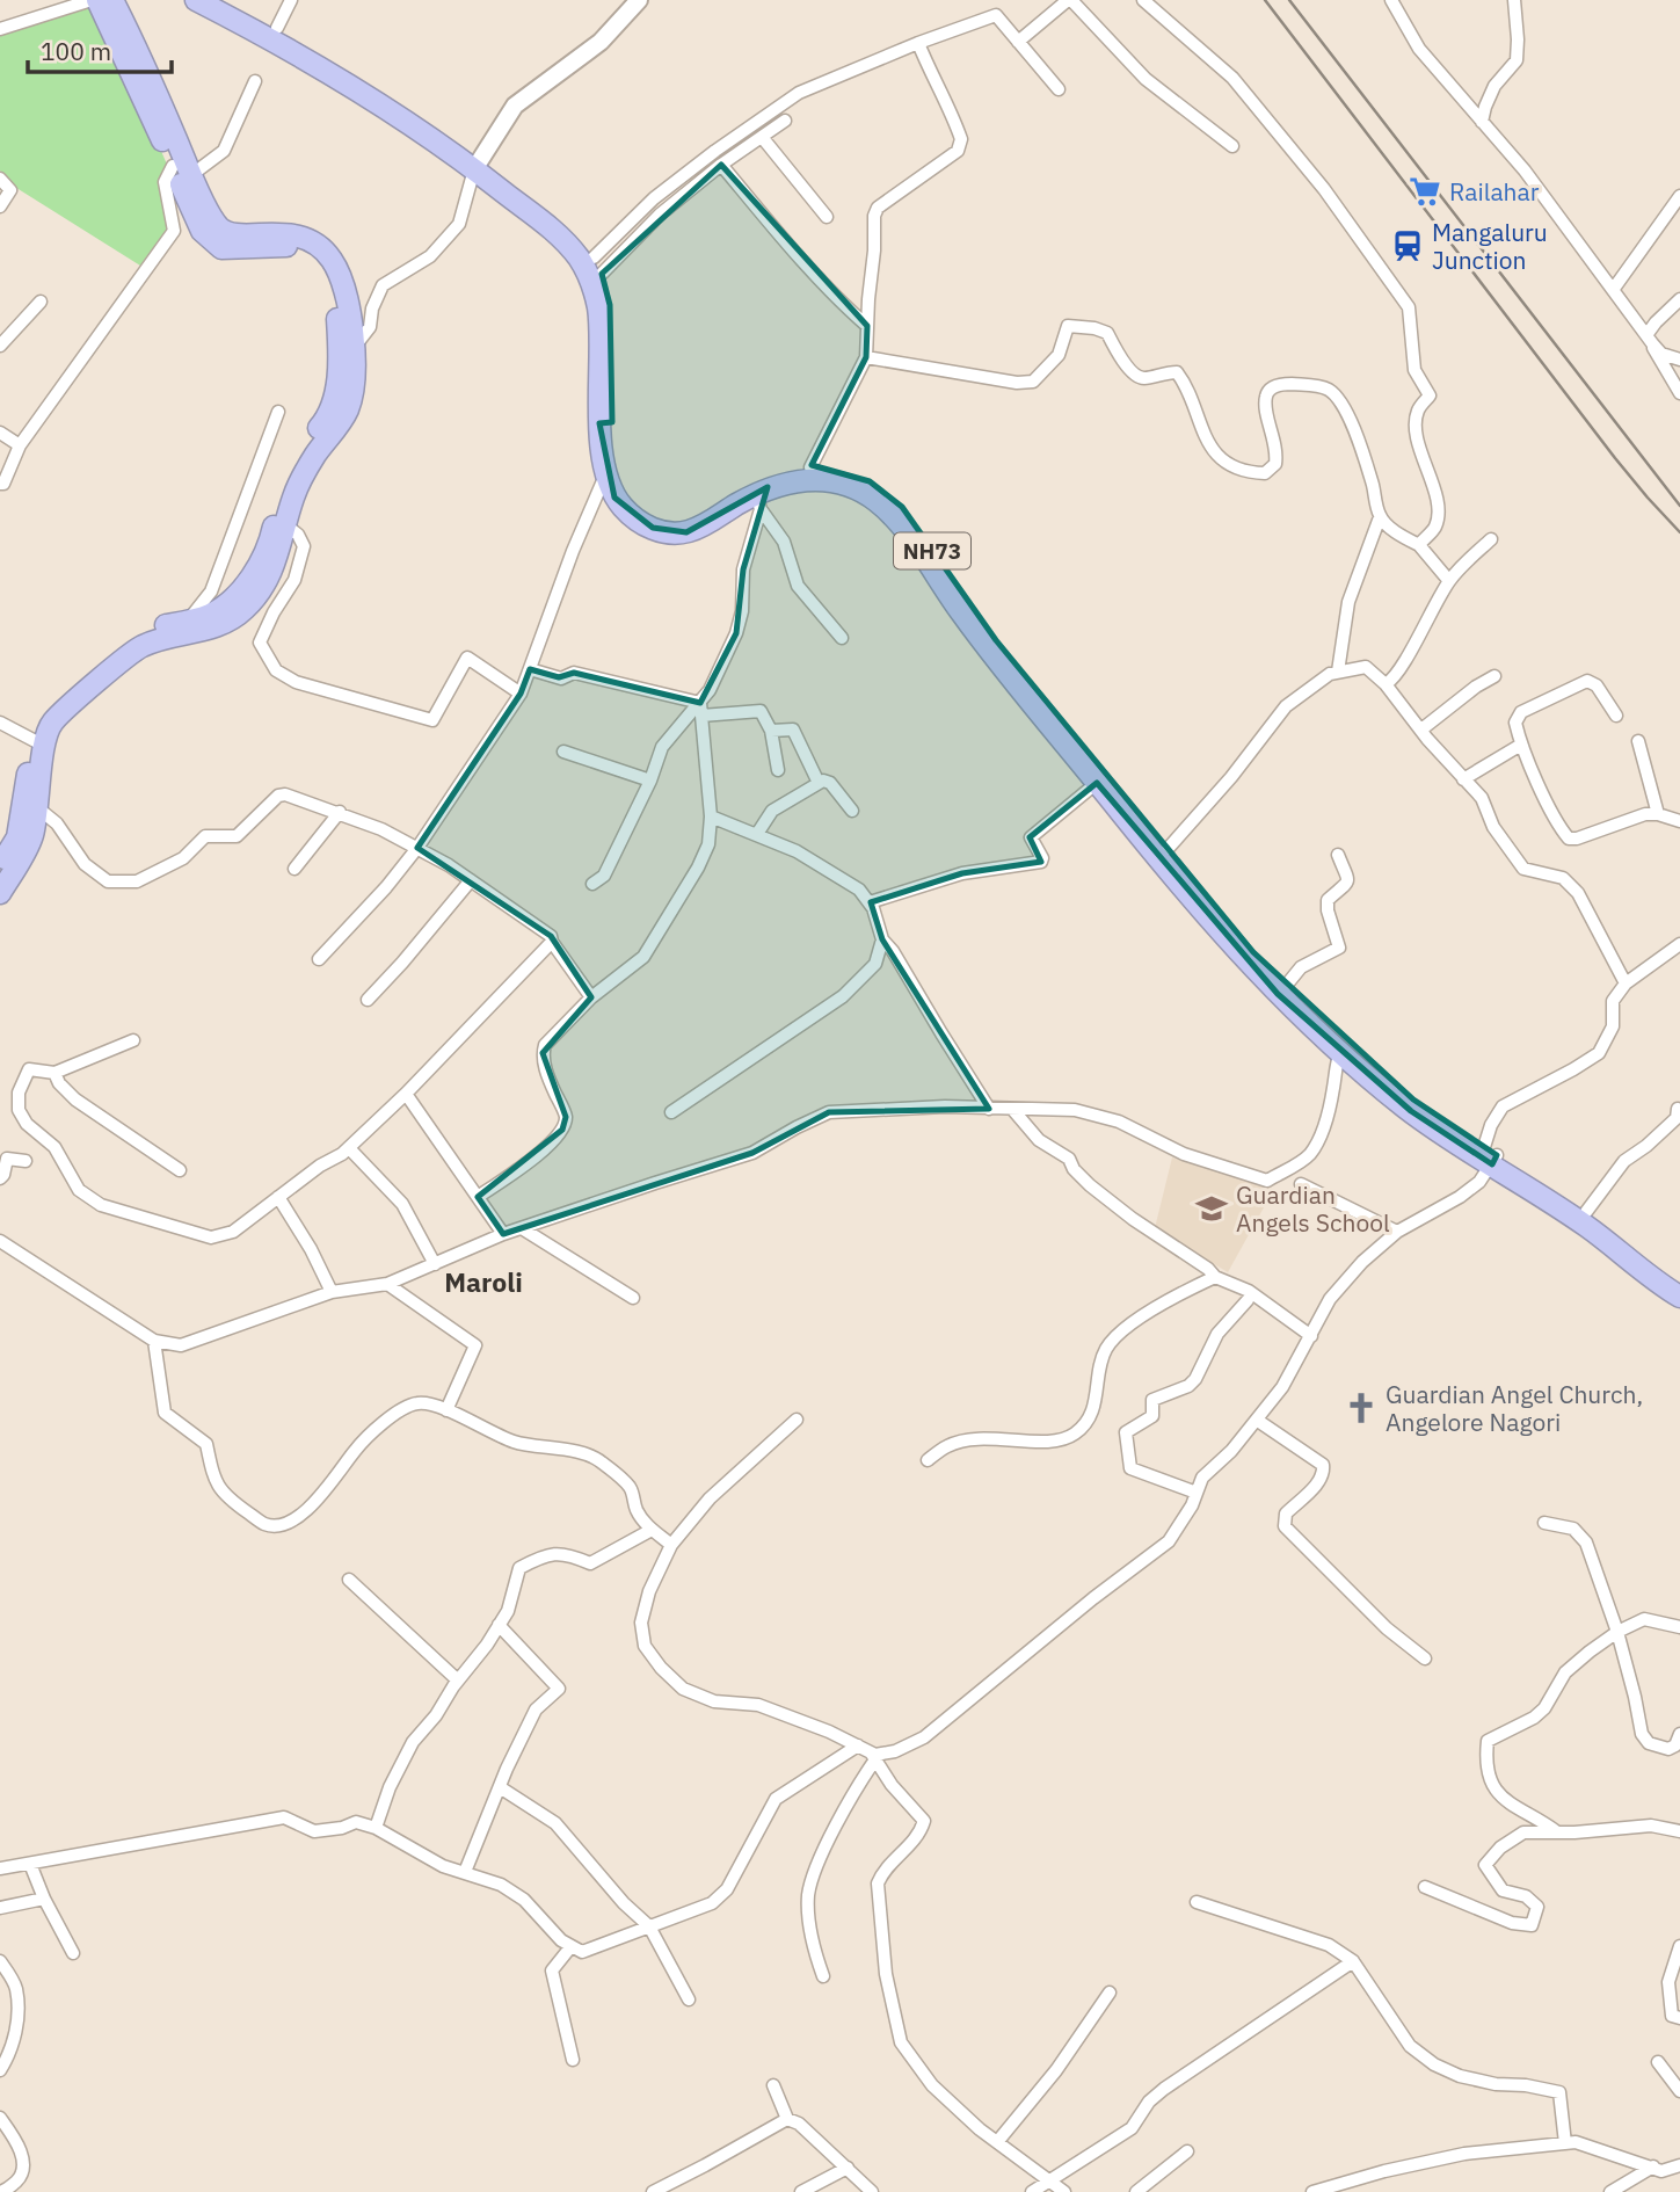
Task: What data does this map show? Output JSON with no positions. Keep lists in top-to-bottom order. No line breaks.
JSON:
{"streets":{"highway":["NH73"]},"districts":["Maroli"],"places":{"supermarket":["Railahar"],"station":["Mangaluru Junction"],"school or university":["Guardian Angels School"],"church":["Guardian Angel Church, Angelore Nagori"]},"scale_bar":"100 m"}
